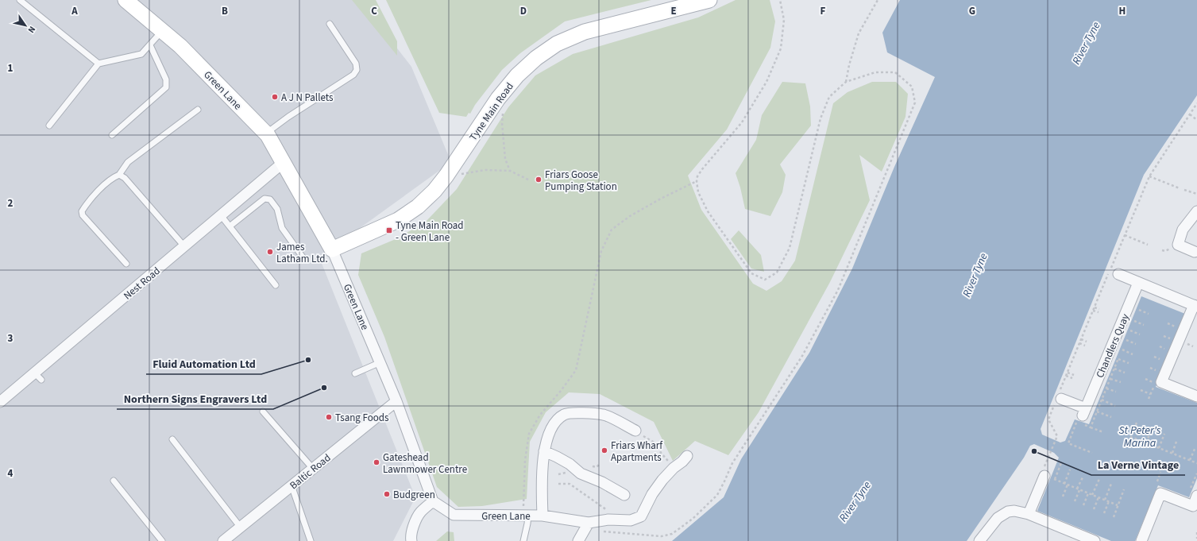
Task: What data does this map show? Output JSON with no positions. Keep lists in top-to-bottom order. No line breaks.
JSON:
{"streets":{"street":["Green Lane","Tyne Main Road","Nest Road","Chandlers Quay","Baltic Road"]},"crossings":[["Green Lane","Tyne Main Road"],["Green Lane","Nest Road"],["Green Lane","Baltic Road"]],"water":["River Tyne","St Peter's Marina"],"places":{"other":["A J N Pallets","Friars Goose Pumping Station","James Latham Ltd.","Fluid Automation Ltd","Northern Signs Engravers Ltd","Tsang Foods","Friars Wharf Apartments","La Verne Vintage","Gateshead Lawnmower Centre","Budgreen"],"transit":["Tyne Main Road - Green Lane"]},"north":"bottom right","grid":{"columns":["A","B","C","D","E","F","G","H"],"rows":["1","2","3","4"]}}
